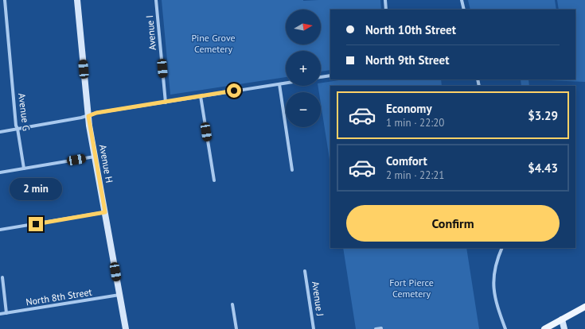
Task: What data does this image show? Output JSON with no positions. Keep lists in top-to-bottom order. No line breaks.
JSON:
{"streets":{"street":["Avenue I","Avenue G","Avenue H","North 8th Street","Avenue J"]},"crossings":[["Avenue H","North 8th Street"]],"parks":["Pine Grove Cemetery","Fort Pierce Cemetery"],"north":"right","page":{"map_buttons":["+","−"],"banner":["North 10th Street","North 9th Street"],"list":[{"name":"Economy","note":"1 min · 22:20","value":"$3.29"},{"name":"Comfort","note":"2 min · 22:21","value":"$4.43"}],"bubble":"2 min","buttons":"Confirm"}}
